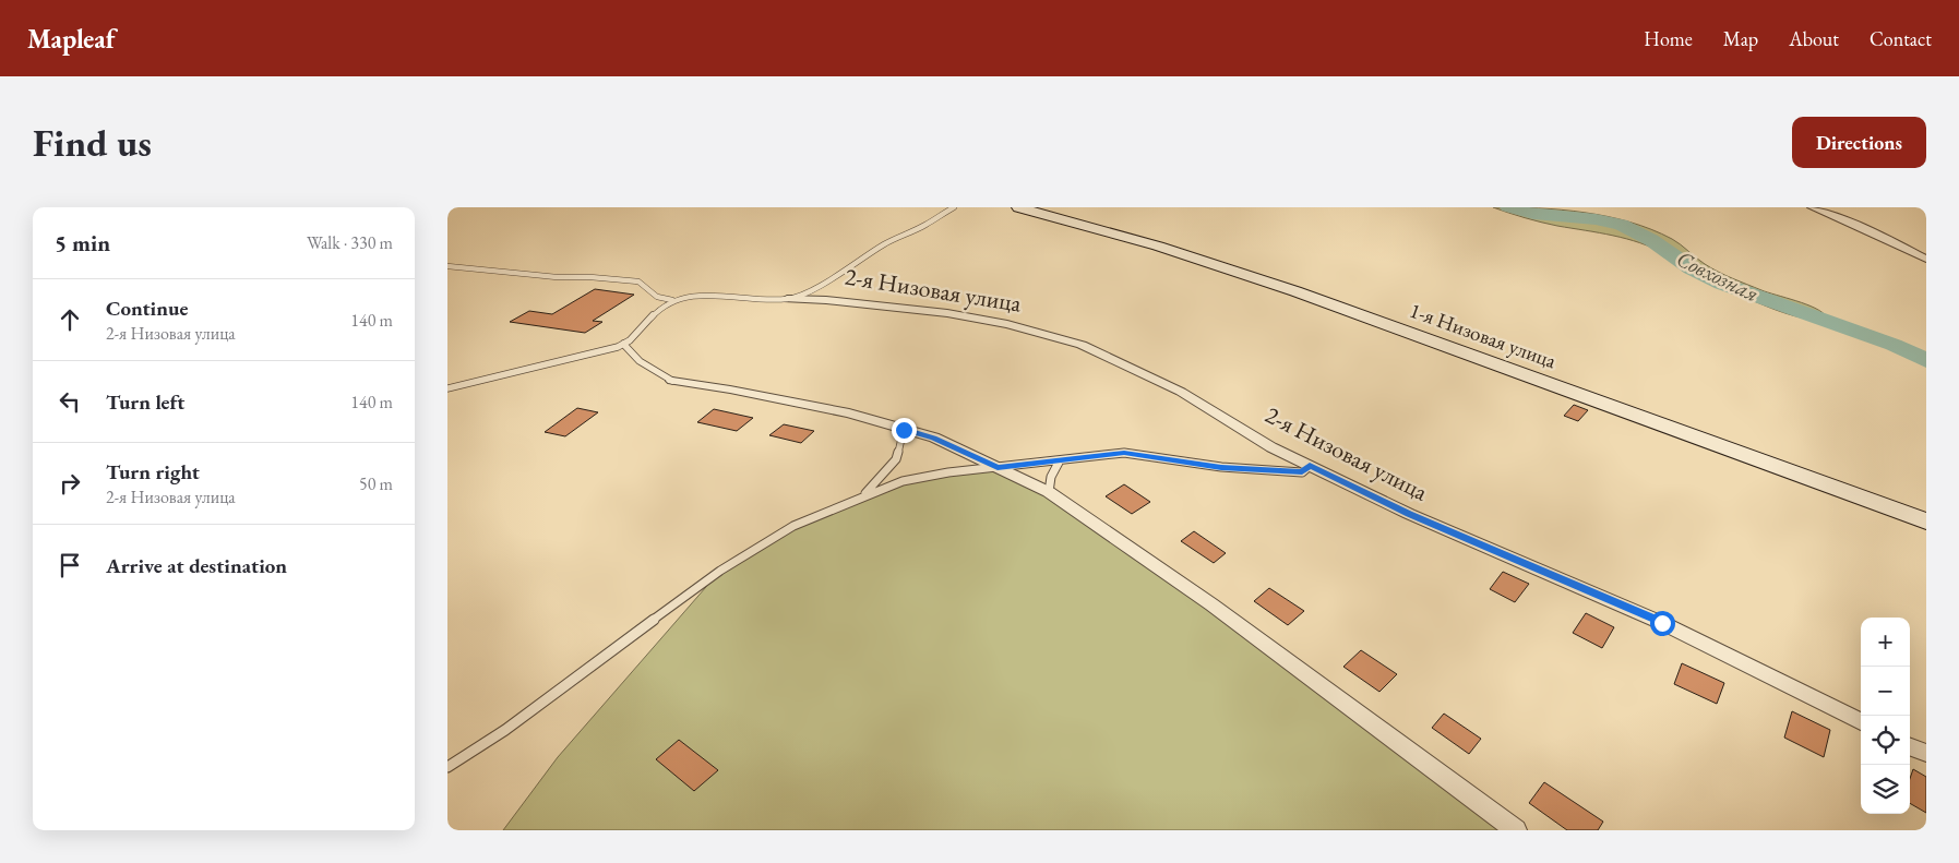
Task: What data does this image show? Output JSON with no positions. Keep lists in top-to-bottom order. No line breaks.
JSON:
{"streets":{"street":["2-я Низовая улица","1-я Низовая улица"]},"water":["Совхозная"],"page":{"header":"Mapleaf","nav":["Home","Map","About","Contact"],"buttons":"Directions","title":"Find us","heading":["5 min","Walk · 330 m"],"list":[["Continue","2-я Низовая улица","140 m"],["Turn left","140 m"],["Turn right","2-я Низовая улица","50 m"],"Arrive at destination"],"map_buttons":["+","−"]}}
